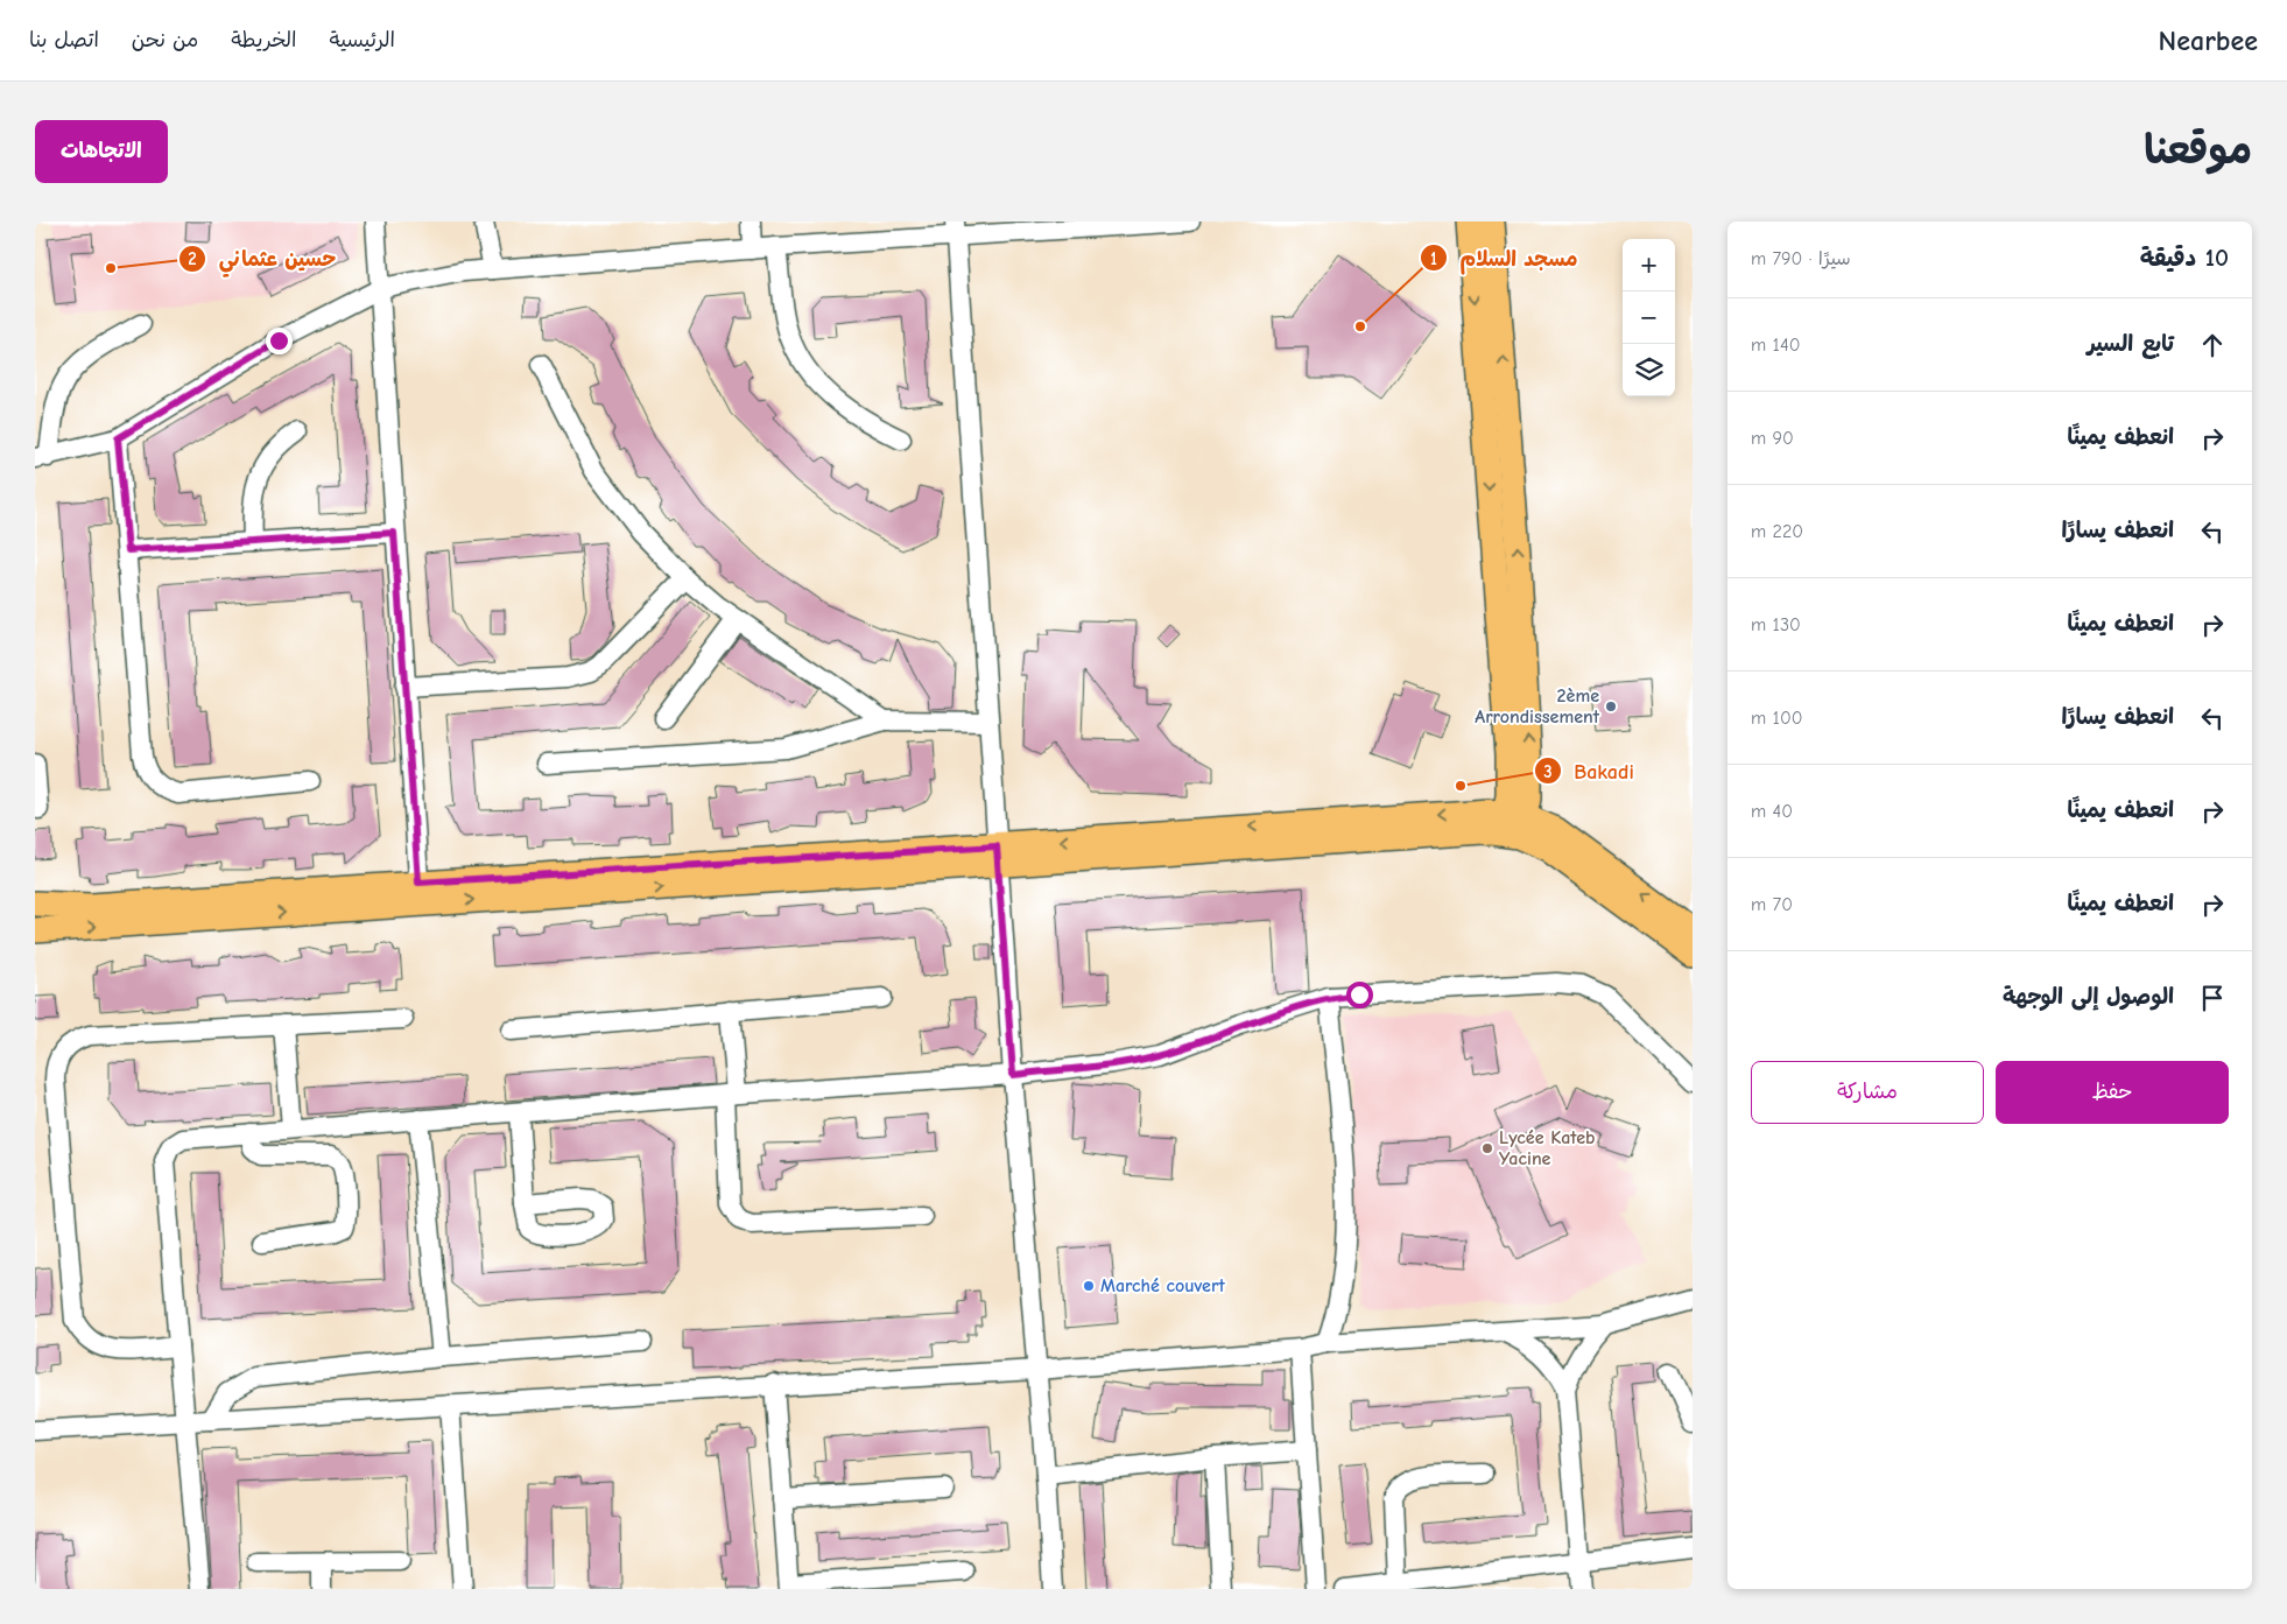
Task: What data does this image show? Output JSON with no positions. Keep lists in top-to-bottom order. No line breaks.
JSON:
{"places":["حسين عثماني","مسجد السلام","2ème Arrondissement","Bakadi","Lycée Kateb Yacine","Marché couvert"],"page":{"header":"Nearbee","nav":["الرئيسية","الخريطة","من نحن","اتصل بنا"],"title":"موقعنا","buttons":["الاتجاهات",["حفظ","مشاركة"]],"heading":["10 دقيقة","سيرًا · 790 m"],"map_buttons":["+","−"],"list":[["تابع السير","140 m"],["انعطف يمينًا","90 m"],["انعطف يسارًا","220 m"],["انعطف يمينًا","130 m"],["انعطف يسارًا","100 m"],["انعطف يمينًا","40 m"],["انعطف يمينًا","70 m"],"الوصول إلى الوجهة"]}}
